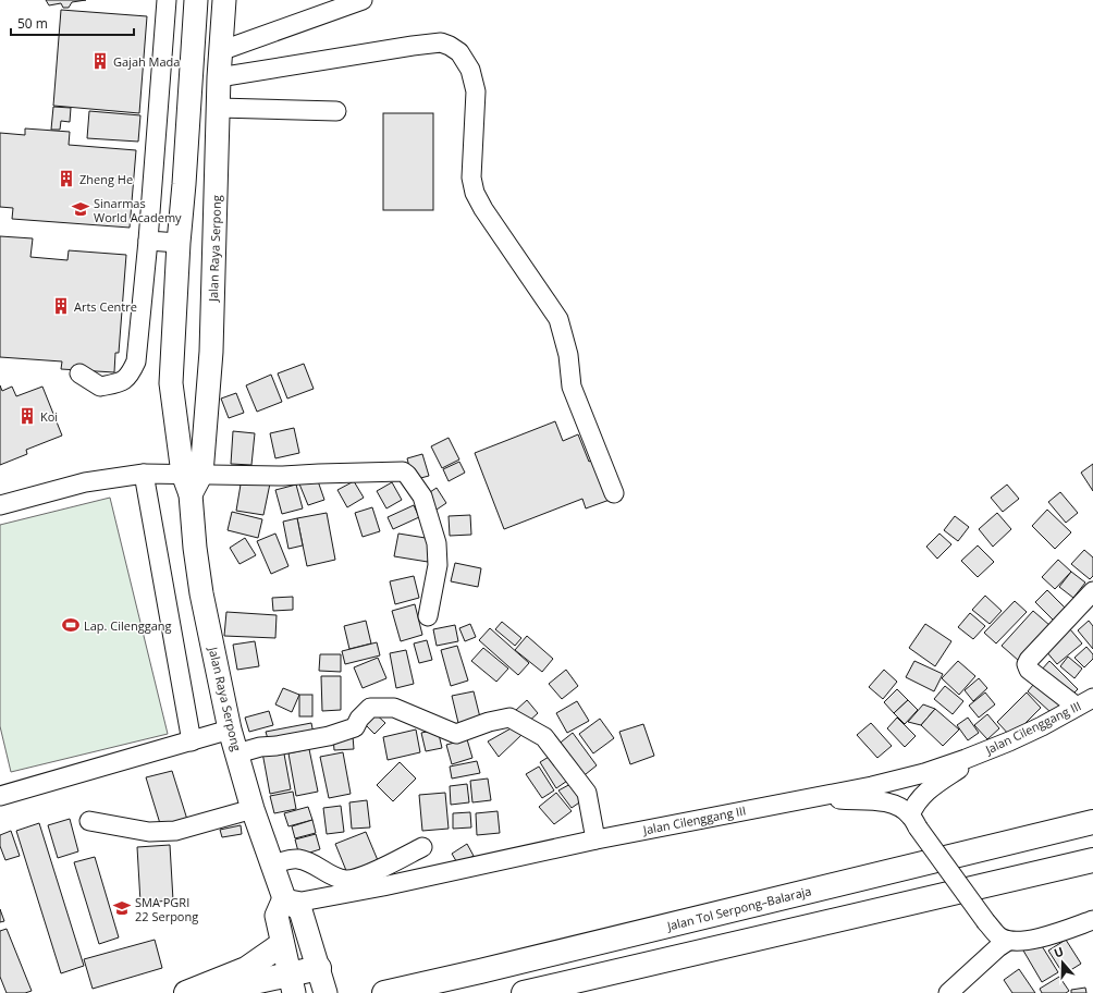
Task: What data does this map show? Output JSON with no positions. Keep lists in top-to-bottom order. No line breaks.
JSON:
{"streets":{"highway":["Jalan Tol Serpong–Balaraja"],"main road":["Jalan Raya Serpong"],"street":["Jalan Cilenggang III"]},"crossings":[["Jalan Raya Serpong","Jalan Cilenggang III"]],"places":{"building":["Gajah Mada","Zheng He","Arts Centre","Koi"],"school or university":["Sinarmas World Academy","SMA PGRI 22 Serpong"],"sports":["Lap. Cilenggang"]},"scale_bar":"50 m","north":"top"}
